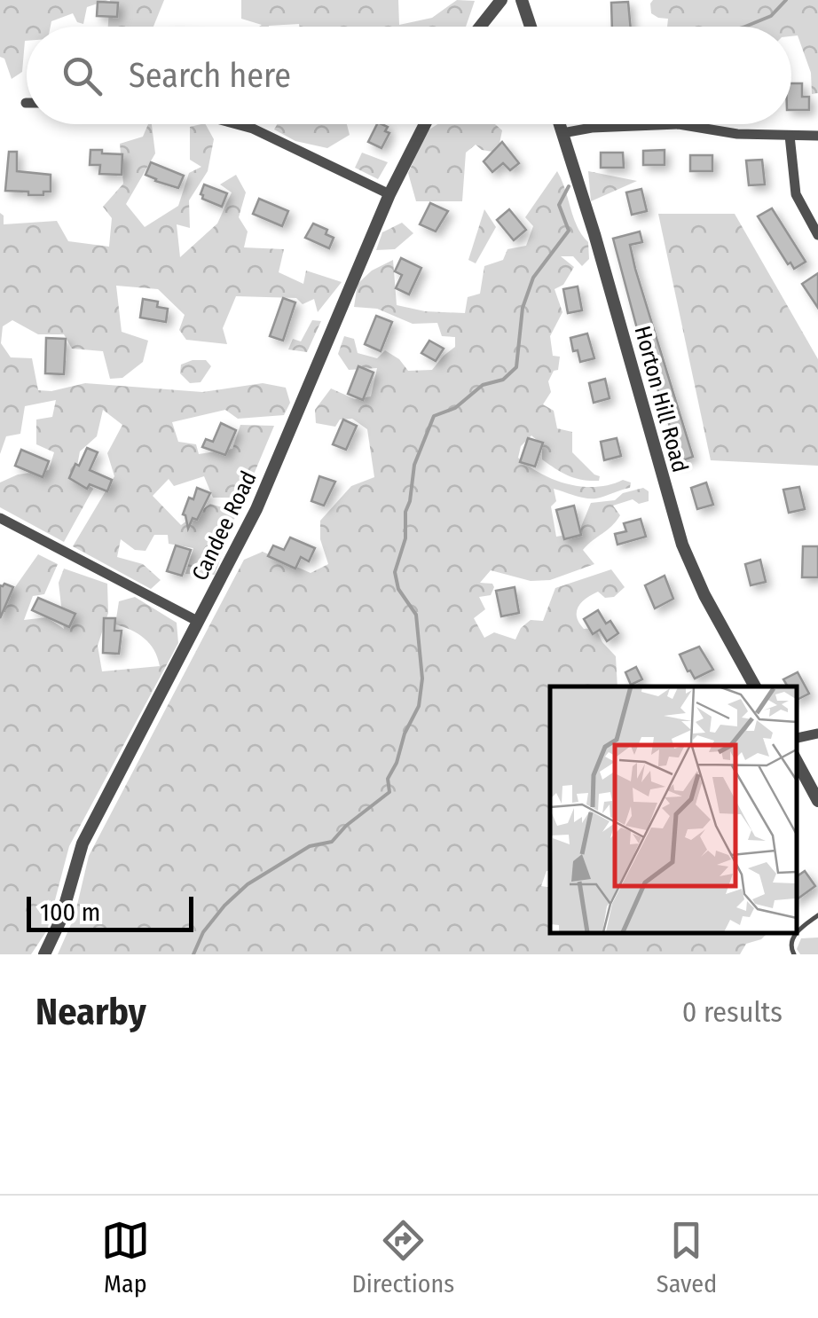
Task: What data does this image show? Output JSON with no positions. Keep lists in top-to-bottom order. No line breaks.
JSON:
{"streets":{"street":["Horton Hill Road","Candee Road"]},"scale_bar":"100 m","page":{"search":"Search here","scale":"100 m","heading":["Nearby","0 results"],"nav":["Map","Directions","Saved"]}}
